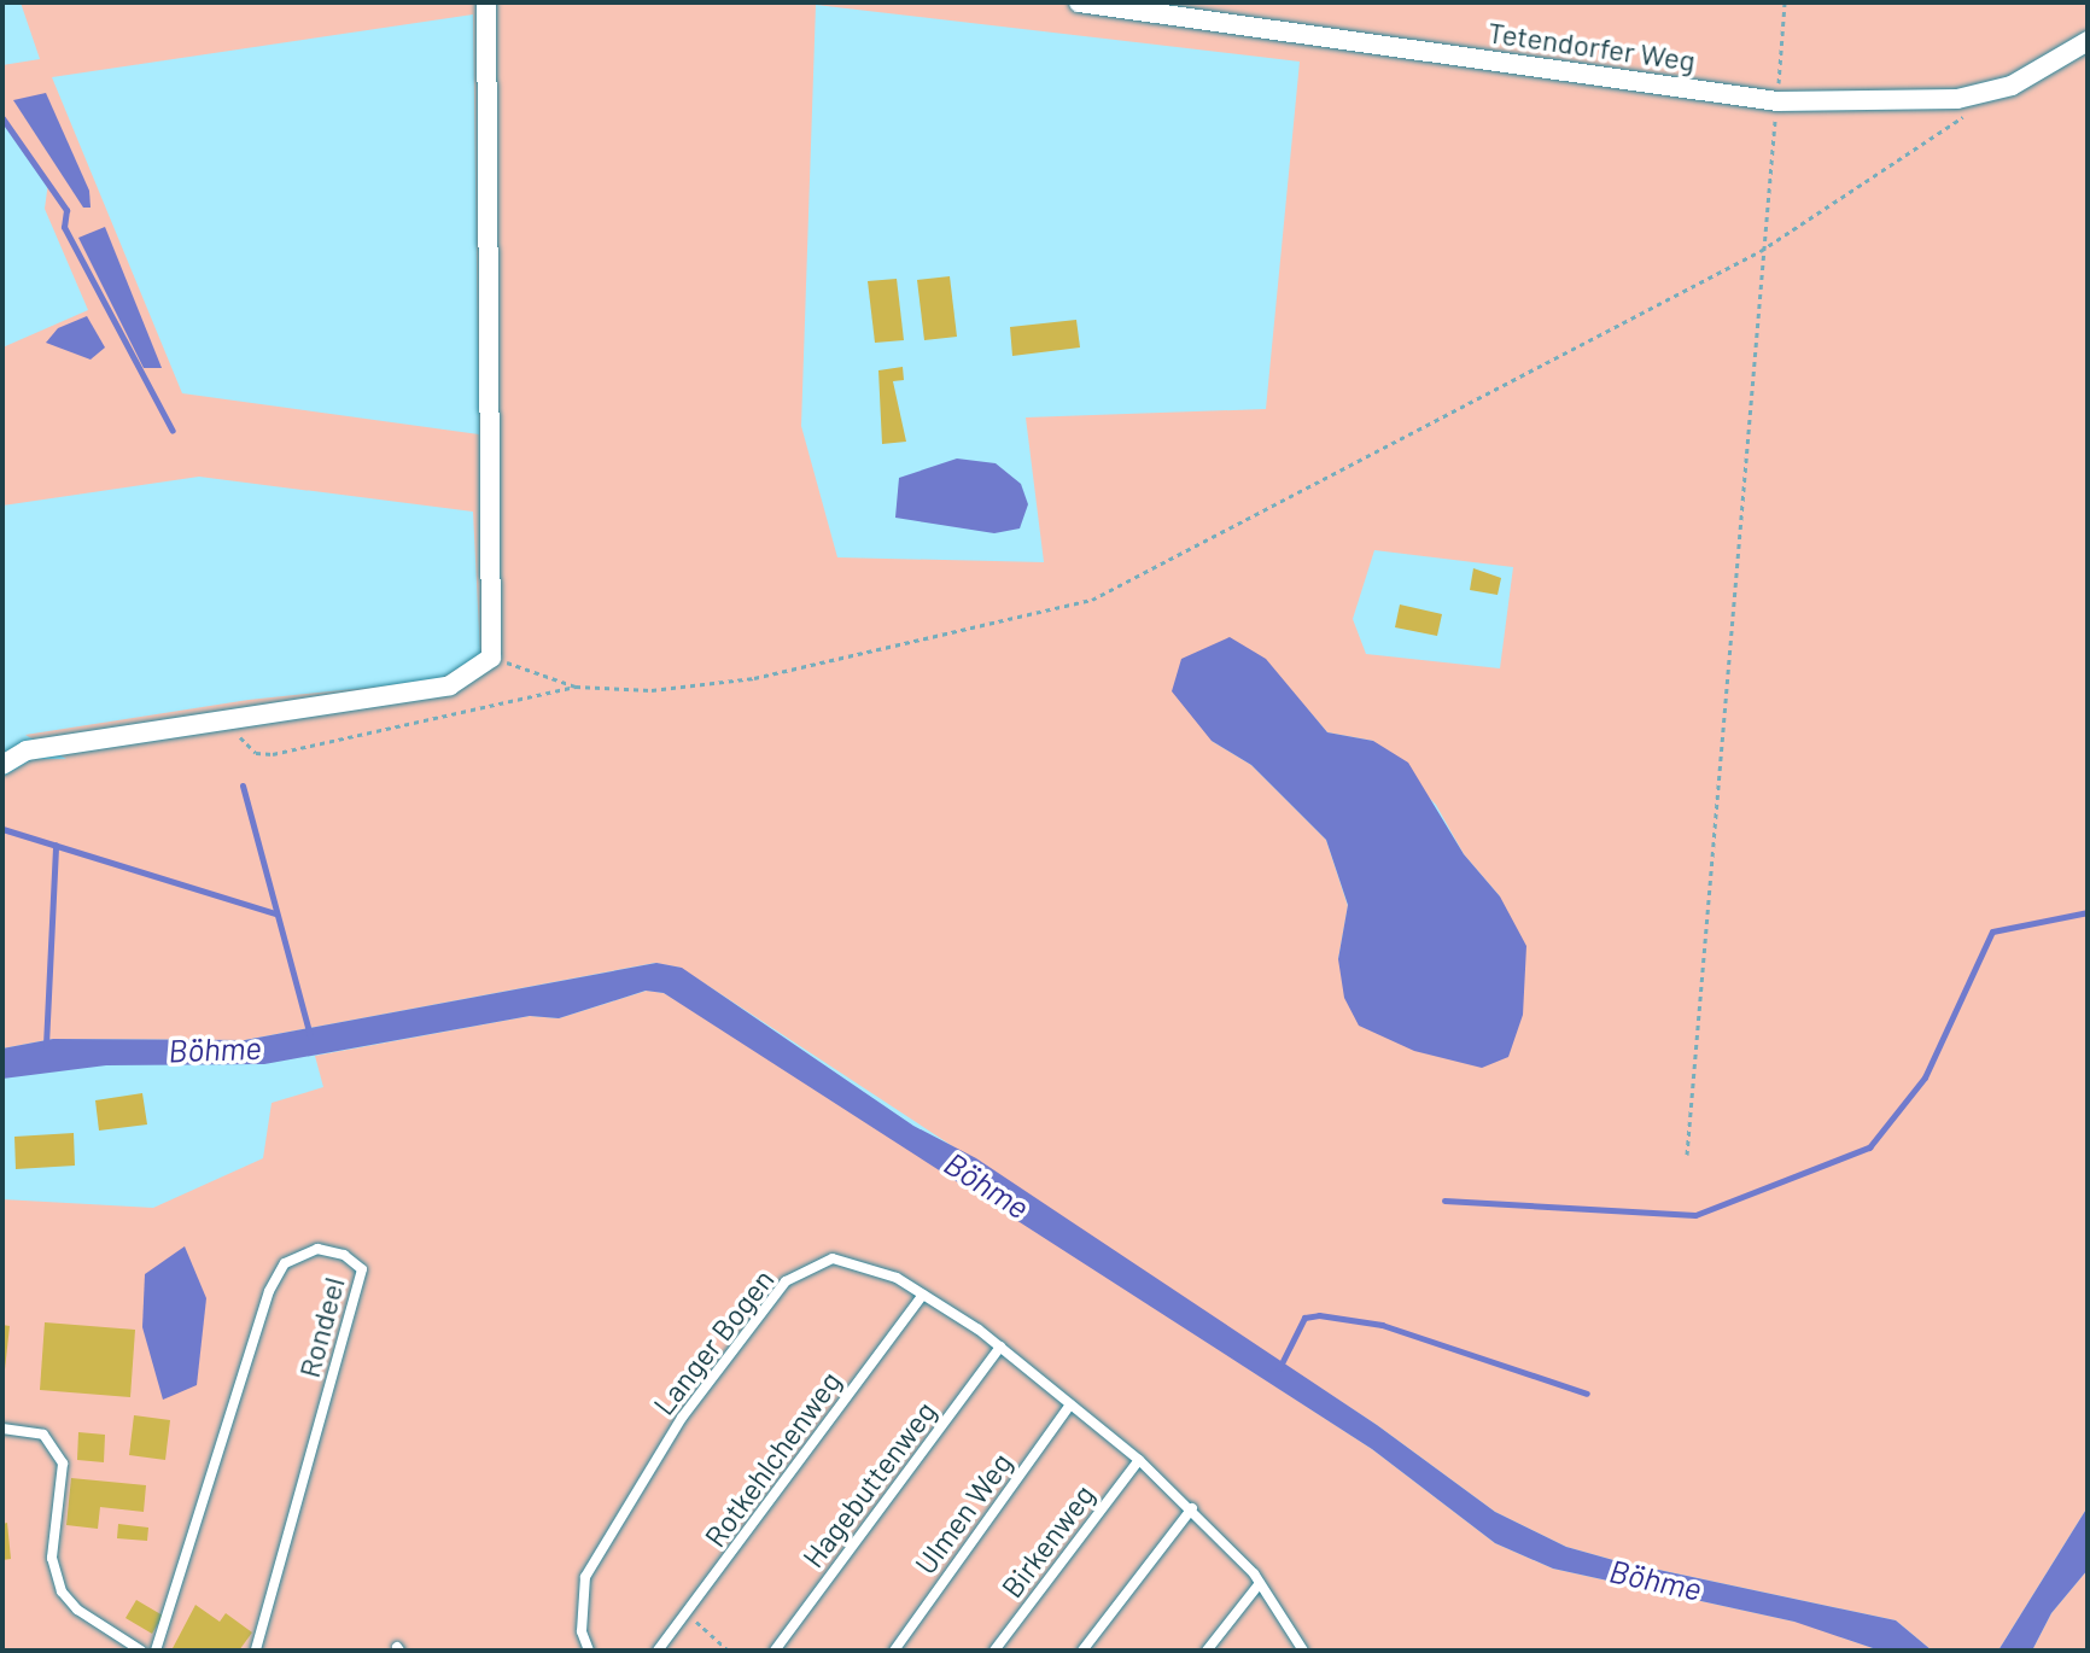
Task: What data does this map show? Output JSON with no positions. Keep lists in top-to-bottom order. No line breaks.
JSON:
{"streets":{"street":["Tetendorfer Weg"],"lane":["Rondeel","Langer Bogen","Rotkehlchenweg","Hagebuttenweg","Ulmen Weg","Birkenweg"]},"crossings":[["Langer Bogen","Rotkehlchenweg"],["Langer Bogen","Hagebuttenweg"],["Langer Bogen","Ulmen Weg"],["Langer Bogen","Birkenweg"]],"water":["Böhme"]}
